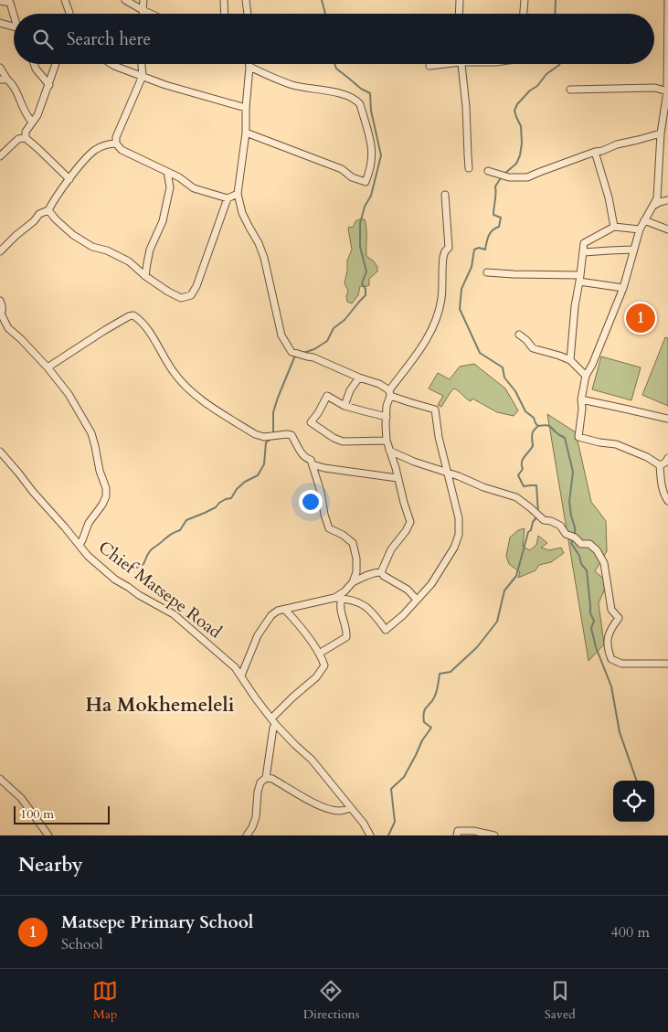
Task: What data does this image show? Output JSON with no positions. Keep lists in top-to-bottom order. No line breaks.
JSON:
{"streets":{"street":["Chief Matsepe Road"]},"districts":["Ha Mokhemeleli"],"scale_bar":"100 m","page":{"search":"Search here","pins":"1","scale":"100 m","heading":"Nearby","list":[{"mark":"1","name":"Matsepe Primary School","note":"School","value":"400 m"}],"nav":["Map","Directions","Saved"]}}
